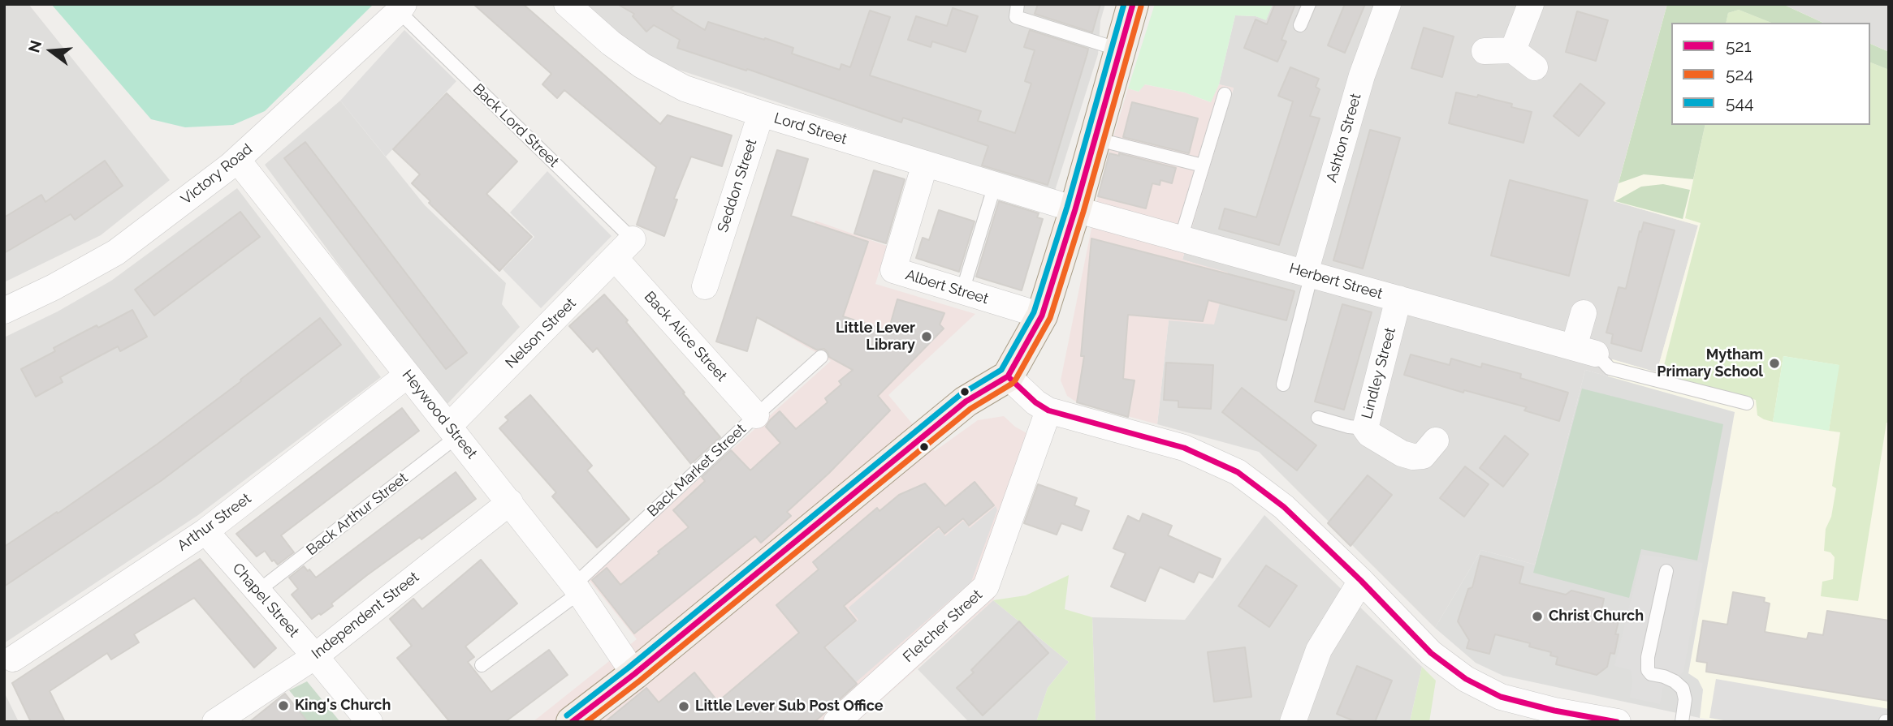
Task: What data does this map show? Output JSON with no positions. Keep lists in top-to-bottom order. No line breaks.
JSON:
{"streets":{"street":["Lord Street","Ashton Street","Victory Road","Seddon Street","Herbert Street","Albert Street","Nelson Street","Back Alice Street","Lindley Street","Heywood Street","Arthur Street","Chapel Street","Independent Street","Fletcher Street"],"lane":["Back Lord Street","Back Market Street","Back Arthur Street"]},"crossings":[["Back Lord Street","Victory Road"],["Back Lord Street","Nelson Street"],["Back Lord Street","Back Alice Street"],["Lord Street","Seddon Street"],["Lord Street","Herbert Street"],["Lord Street","Albert Street"],["Ashton Street","Herbert Street"],["Victory Road","Heywood Street"],["Herbert Street","Lindley Street"],["Nelson Street","Back Alice Street"],["Nelson Street","Heywood Street"],["Nelson Street","Back Arthur Street"],["Back Alice Street","Back Market Street"],["Heywood Street","Back Market Street"],["Heywood Street","Back Arthur Street"],["Heywood Street","Arthur Street"],["Heywood Street","Independent Street"],["Back Arthur Street","Chapel Street"],["Arthur Street","Chapel Street"],["Chapel Street","Independent Street"]],"places":["Little Lever Library","Mytham Primary School","Christ Church","King's Church","Little Lever Sub Post Office"],"lines":["transit line 521","transit line 544","transit line 524"],"legend":["521","524","544"],"north":"left"}
